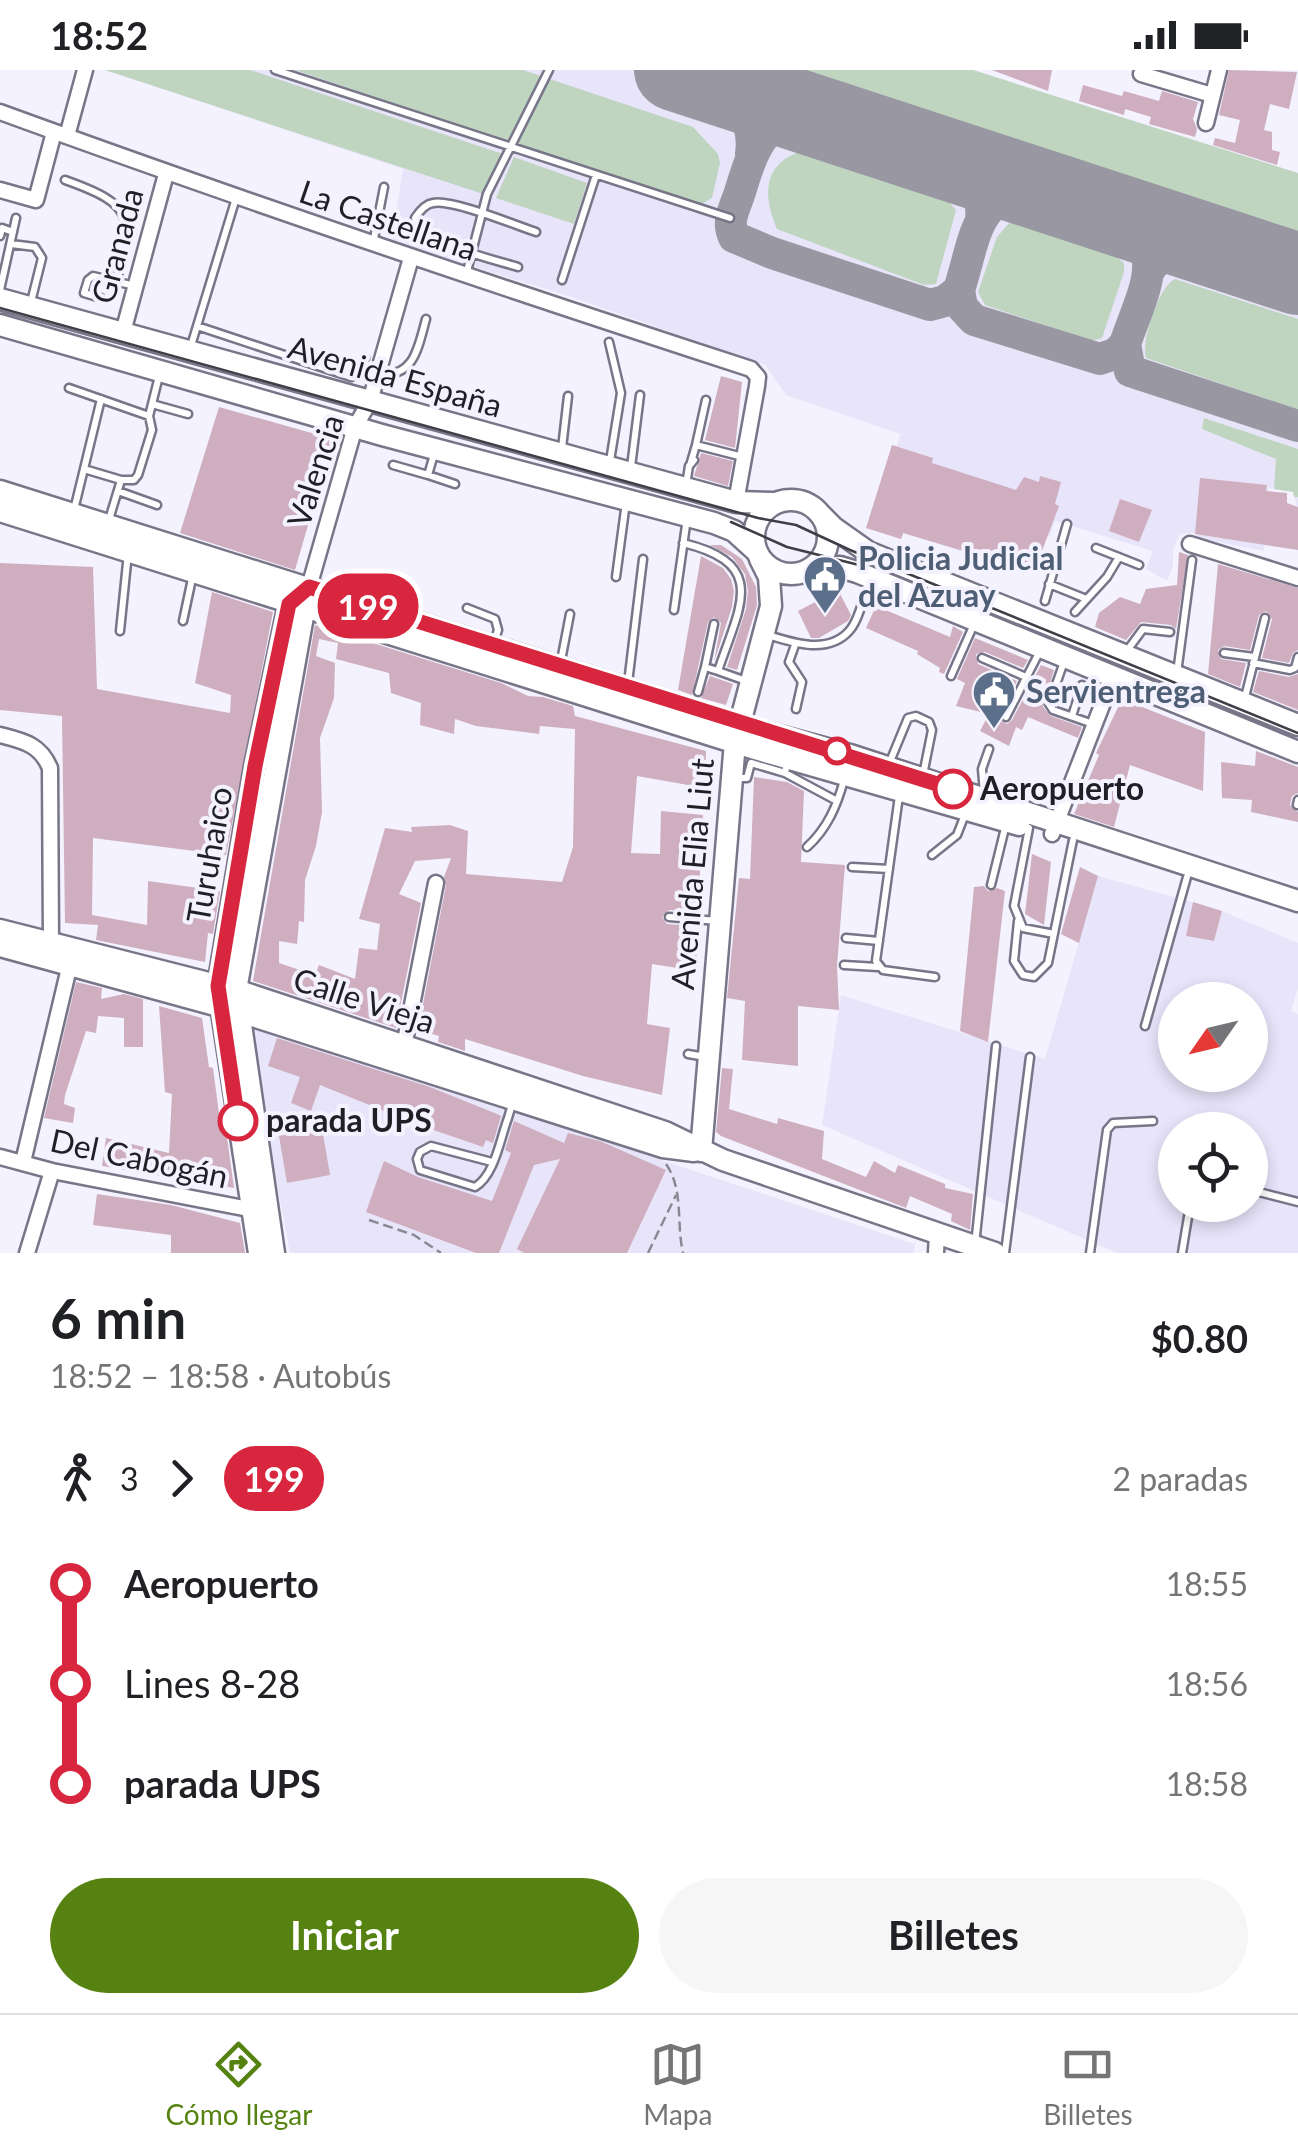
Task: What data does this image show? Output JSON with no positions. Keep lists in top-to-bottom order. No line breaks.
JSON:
{"streets":{"main road":["Avenida España","Turuhaico","Avenida Elia Liut","Calle Vieja"],"street":["La Castellana","Granada","Valencia","Del Cabogán"]},"crossings":[["La Castellana","Granada"],["La Castellana","Valencia"],["Granada","Avenida España"],["Avenida España","Valencia"],["Avenida España","Avenida Elia Liut"],["Valencia","Turuhaico"],["Avenida Elia Liut","Calle Vieja"]],"places":{"public building":["Policia Judicial del Azuay","Servientrega"],"other":["Aeropuerto","parada UPS"]},"lines":["bus line 199"],"north":"bottom left","page":{"status":"18:52","on_map":"199","heading":["6 min","18:52 – 18:58 · Autobús","$0.80"],"legs":["3","199","2 paradas"],"list":[{"name":"Aeropuerto","value":"18:55"},{"name":"Lines 8-28","value":"18:56"},{"name":"parada UPS","value":"18:58"}],"buttons":["Iniciar","Billetes"],"tabs":["Cómo llegar","Mapa","Billetes"]}}
